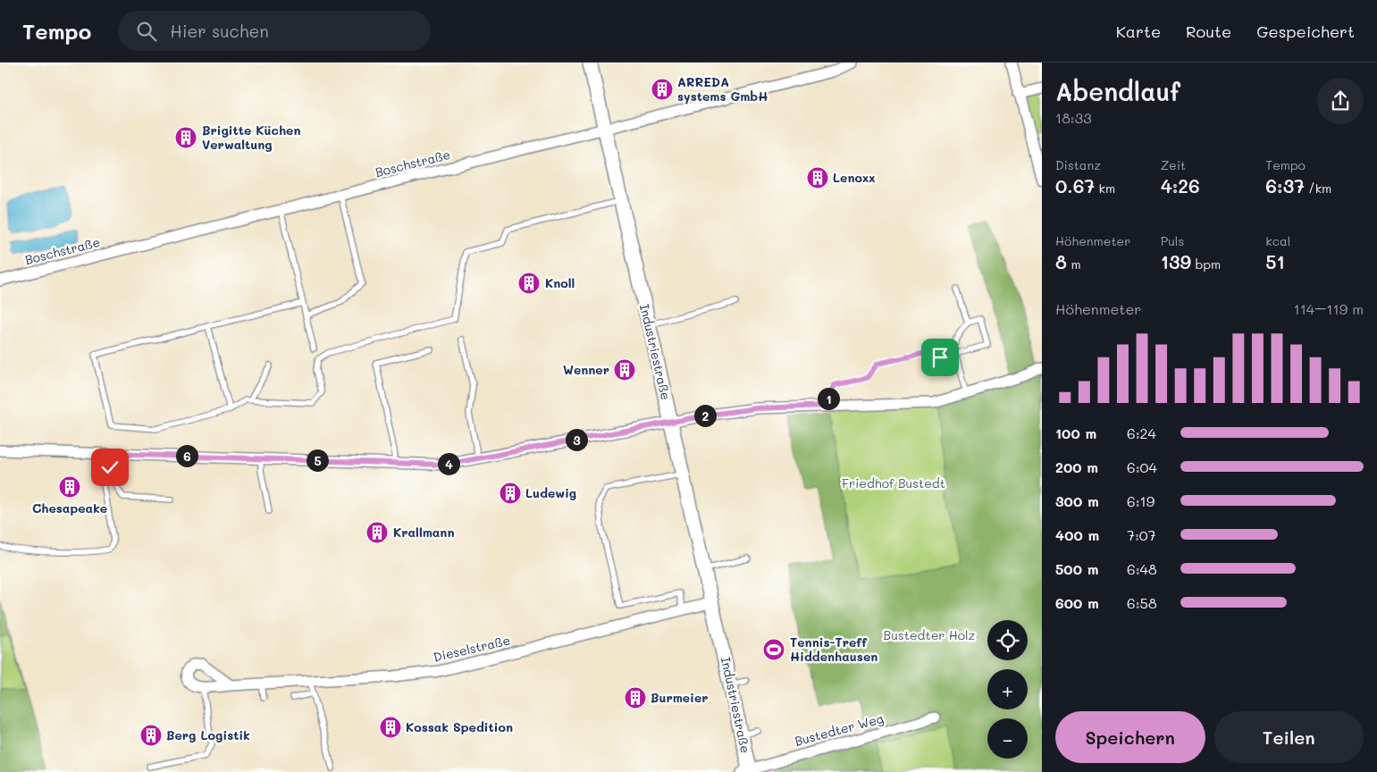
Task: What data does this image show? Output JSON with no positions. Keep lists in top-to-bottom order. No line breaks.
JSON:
{"streets":{"street":["Boschstraße","Industriestraße","Dieselstraße","Bustedter Weg"]},"crossings":[["Boschstraße","Industriestraße"],["Industriestraße","Dieselstraße"],["Industriestraße","Bustedter Weg"]],"parks":["Friedhof Bustedt","Bustedter Holz"],"places":{"building":["ARREDA systems GmbH","Brigitte Küchen Verwaltung","Lenoxx","Knoll","Wenner","Chesapeake","Ludewig","Krallmann","Burmeier","Kossak Spedition","Berg Logistik"],"sports":["Tennis-Treff Hiddenhausen"]},"page":{"header":"Tempo","search":"Hier suchen","nav":["Karte","Route","Gespeichert"],"heading":["Abendlauf","18:33"],"stats":[["Distanz","0.67 km"],["Zeit","4:26"],["Tempo","6:37 /km"],["Höhenmeter","8 m"],["Puls","139 bpm"],["kcal","51"]],"chart":["Höhenmeter","114–119 m"],"pins":["1","2","3","6","5","4"],"list":[{"name":"100 m","note":"6:24"},{"name":"200 m","note":"6:04"},{"name":"300 m","note":"6:19"},{"name":"400 m","note":"7:07"},{"name":"500 m","note":"6:48"},{"name":"600 m","note":"6:58"}],"map_buttons":["+","−"],"buttons":["Speichern","Teilen"]}}
